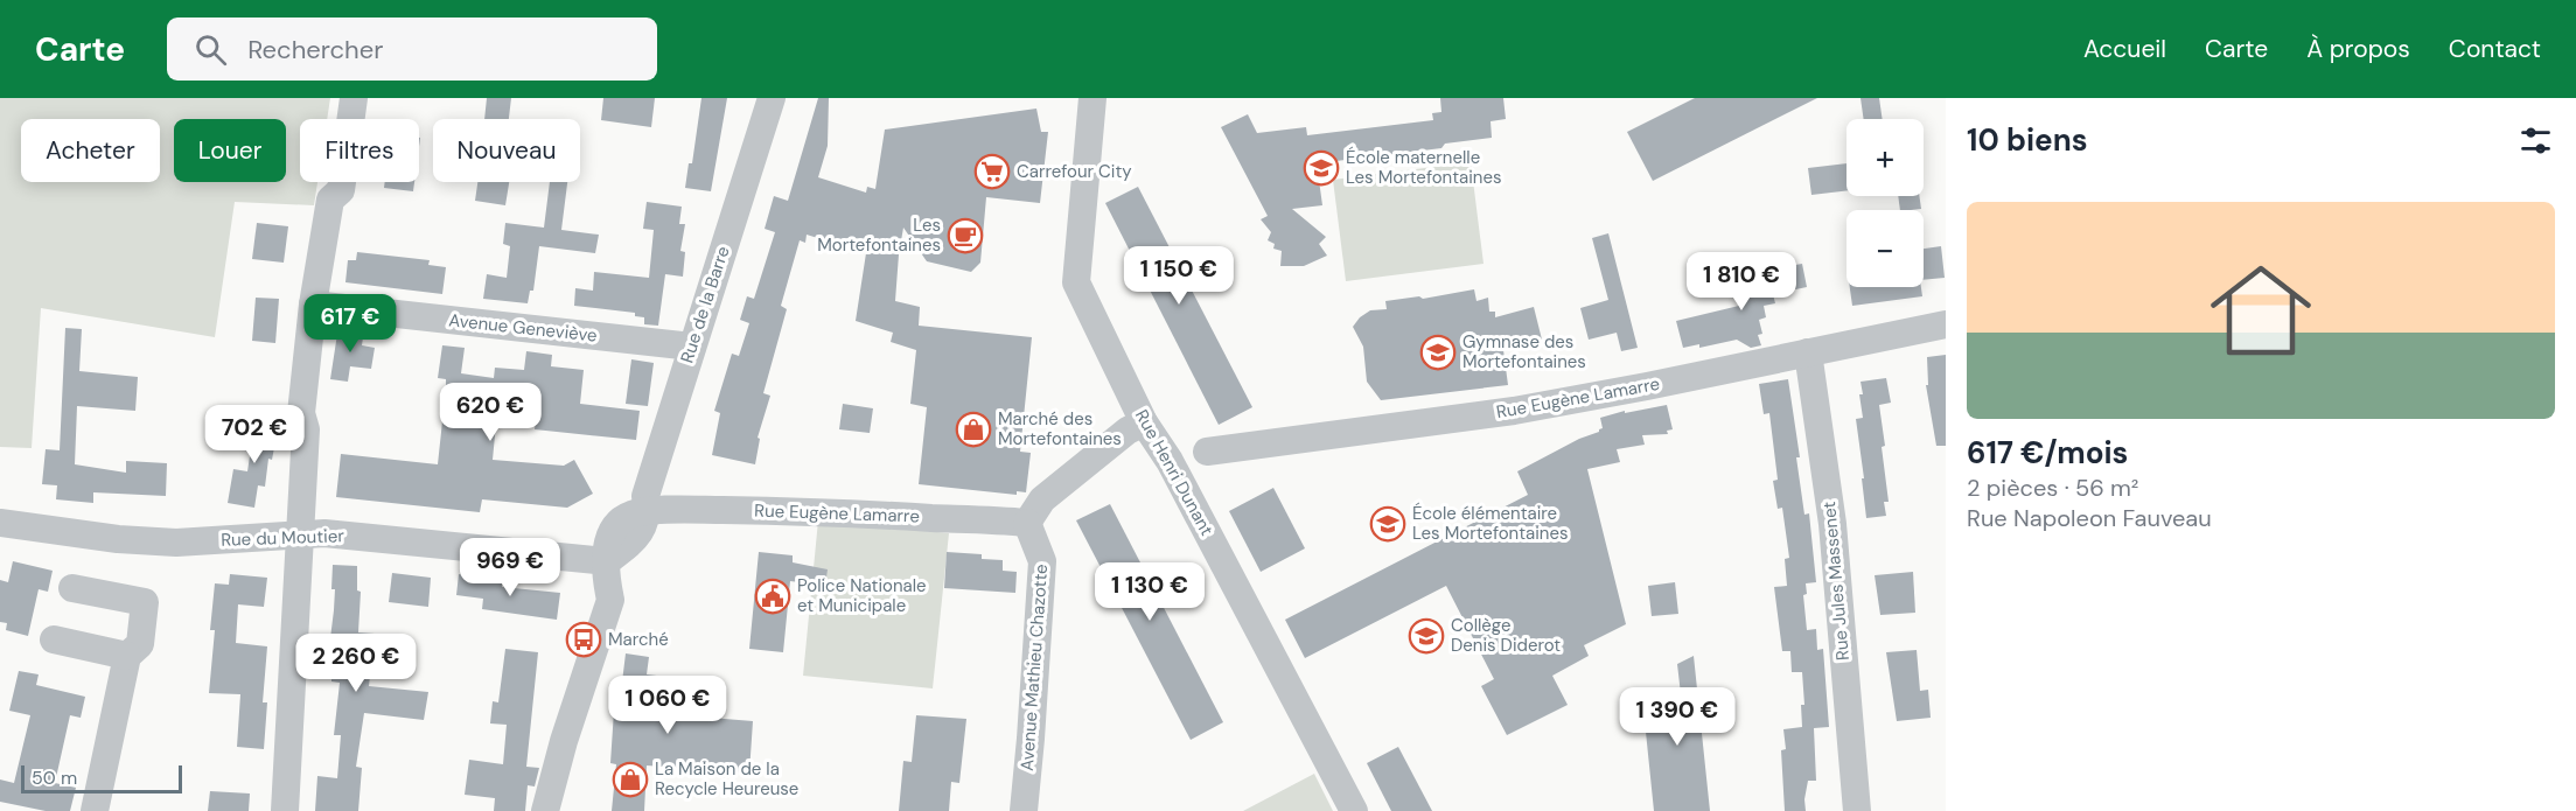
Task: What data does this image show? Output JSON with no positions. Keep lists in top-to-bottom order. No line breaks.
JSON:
{"streets":{"street":["Rue de la Barre","Avenue Geneviève","Rue Eugène Lamarre","Rue Henri Dunant","Rue du Moutier","Rue Jules Massenet","Avenue Mathieu Chazotte"]},"crossings":[["Rue de la Barre","Avenue Geneviève"],["Rue de la Barre","Rue Eugène Lamarre"],["Rue Eugène Lamarre","Rue Jules Massenet"],["Rue Eugène Lamarre","Avenue Mathieu Chazotte"]],"places":{"school or university":["École maternelle Les Mortefontaines","Gymnase des Mortefontaines","École élémentaire Les Mortefontaines","Collège Denis Diderot"],"supermarket":["Carrefour City"],"cafe":["Les Mortefontaines"],"shop":["Marché des Mortefontaines","La Maison de la Recycle Heureuse"],"public building":["Police Nationale et Municipale"],"bus stop":["Marché"]},"scale_bar":"50 m","page":{"header":"Carte","search":"Rechercher","nav":["Accueil","Carte","À propos","Contact"],"heading":"10 biens","map_buttons":["+","−"],"chip":["Acheter","Louer","Filtres","Nouveau"],"list":[{"name":"617 €/mois","note":"2 pièces · 56 m² · Rue Napoleon Fauveau"}],"price":["1 150 €","1 810 €","617 €","620 €","702 €","969 €","1 130 €","2 260 €","1 060 €","1 390 €"],"scale":"50 m"}}
